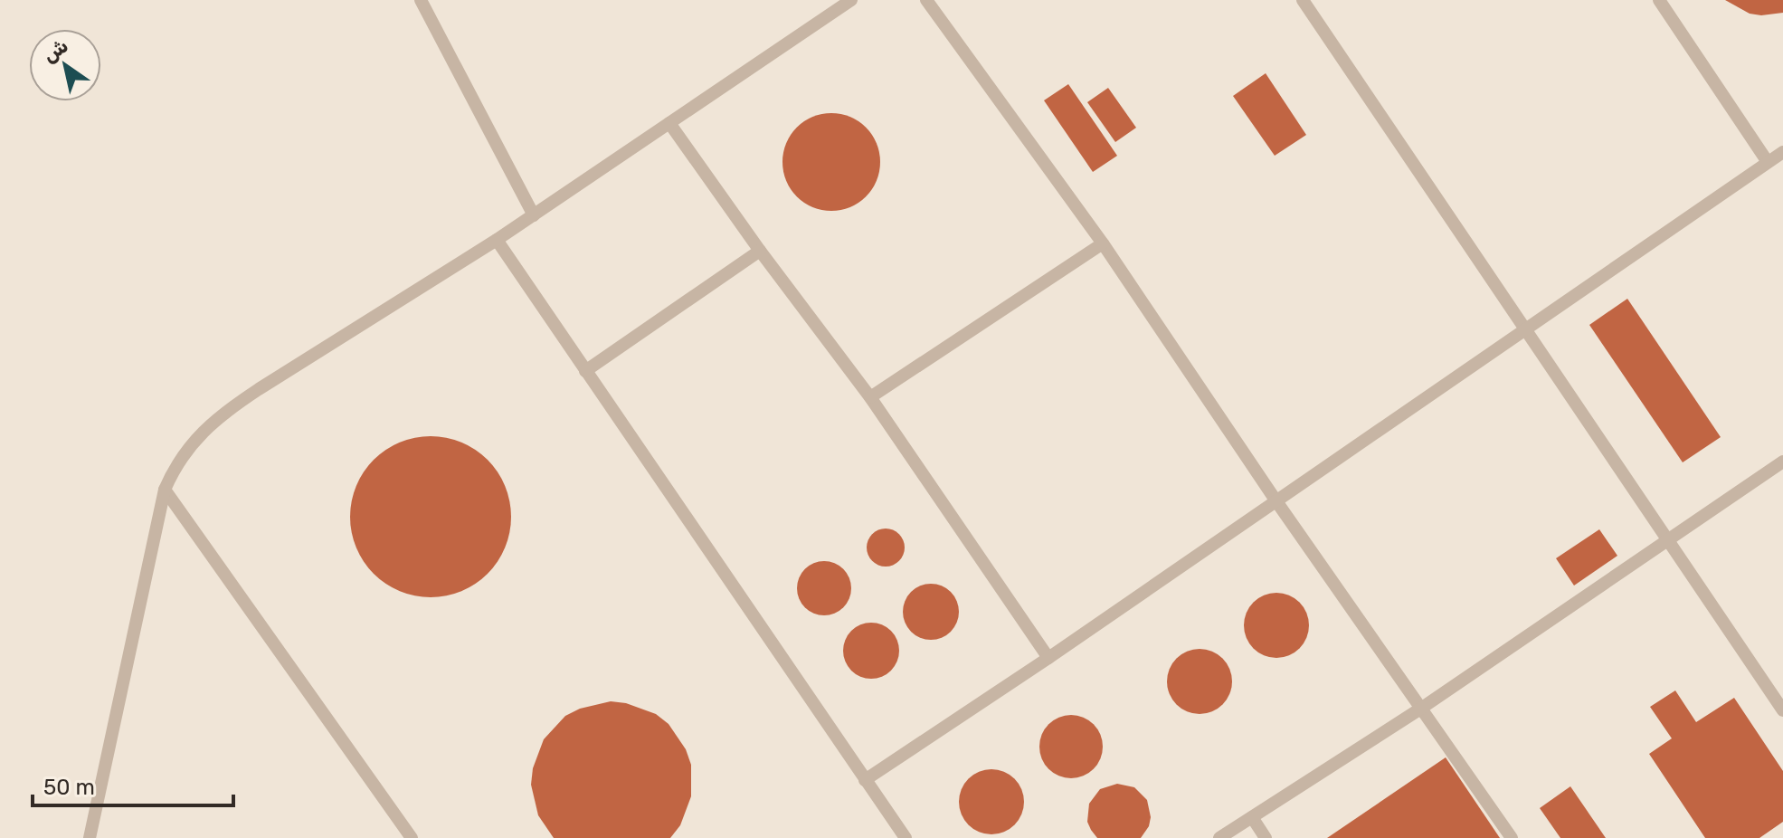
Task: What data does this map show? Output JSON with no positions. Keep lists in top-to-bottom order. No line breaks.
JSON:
{"scale_bar":"50 m","north":"top left"}
